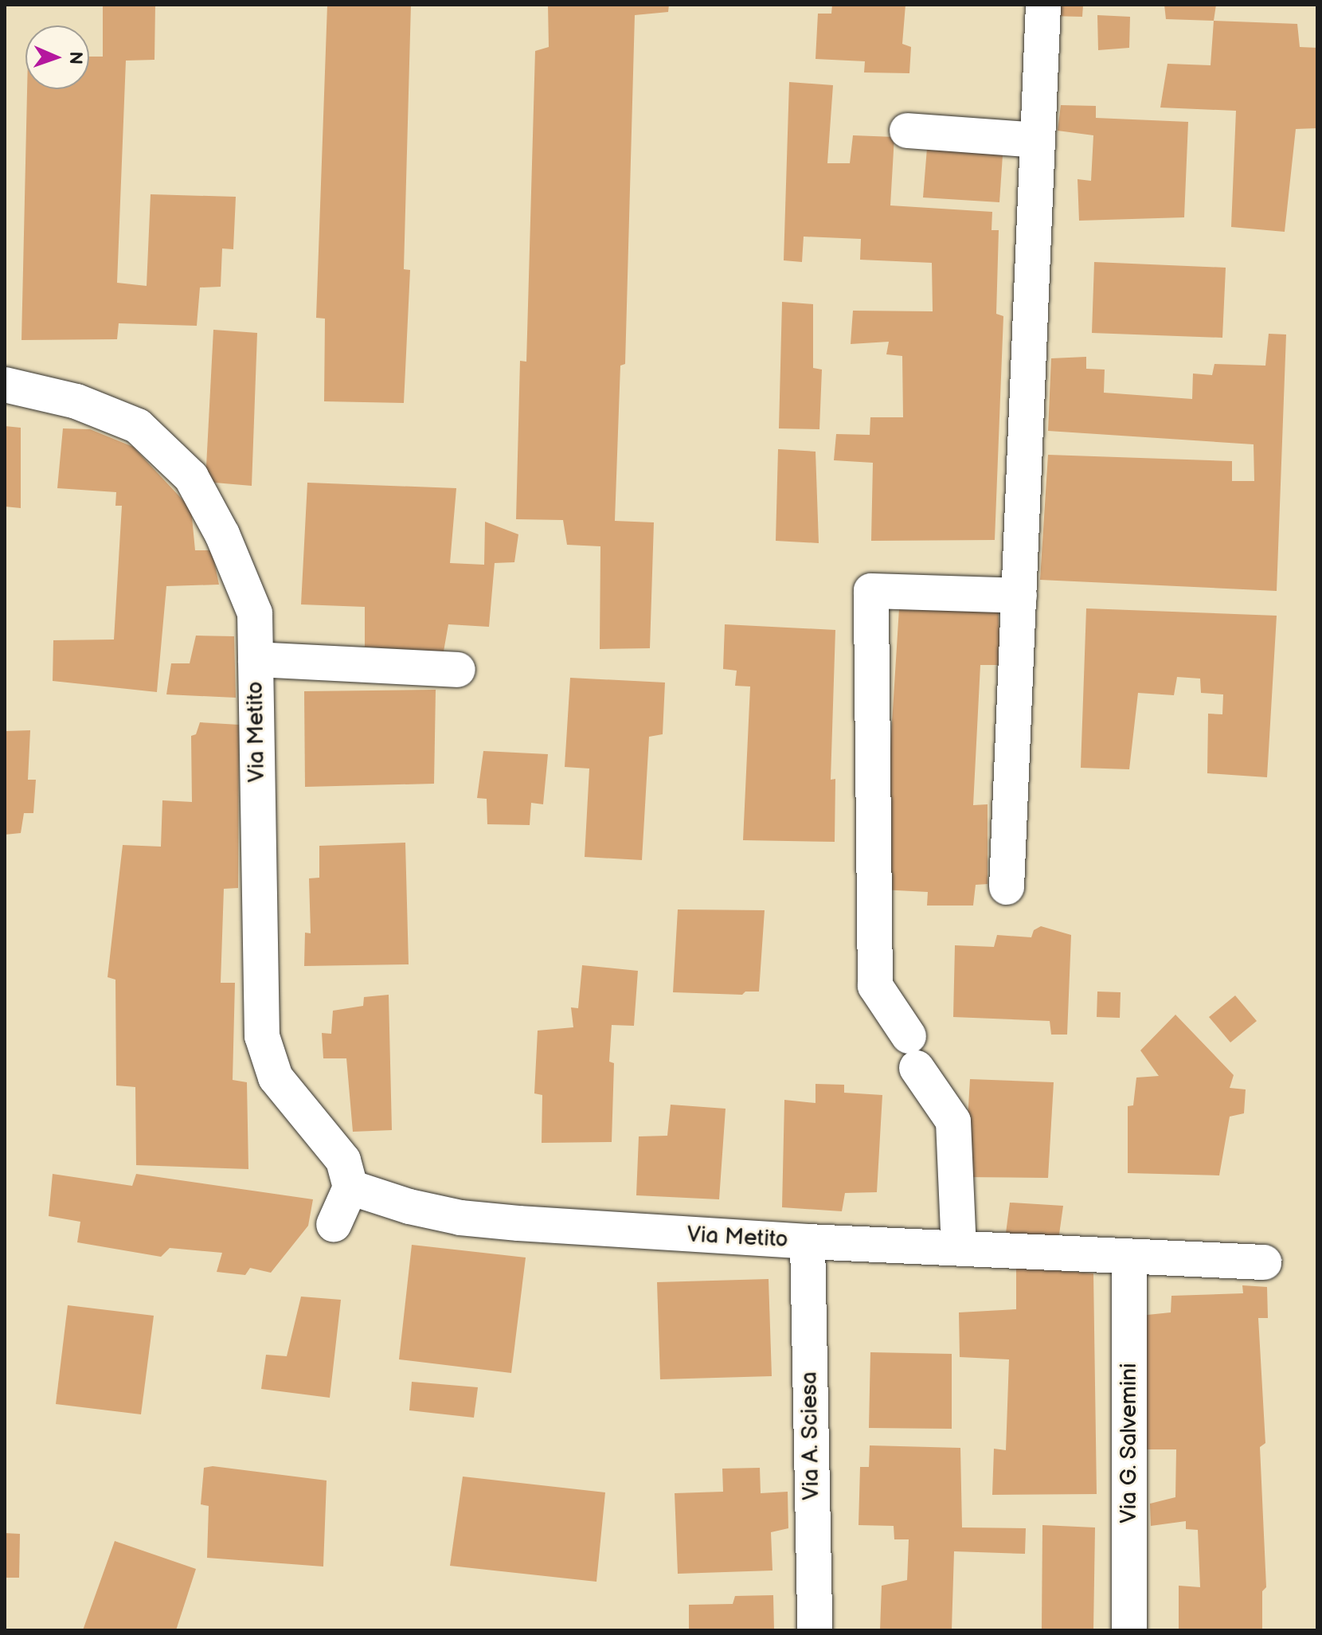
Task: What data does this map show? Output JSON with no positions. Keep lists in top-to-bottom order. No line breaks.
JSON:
{"streets":{"street":["Via Metito","Via A. Sciesa","Via G. Salvemini"]},"crossings":[["Via Metito","Via A. Sciesa"],["Via Metito","Via G. Salvemini"]],"north":"right"}
